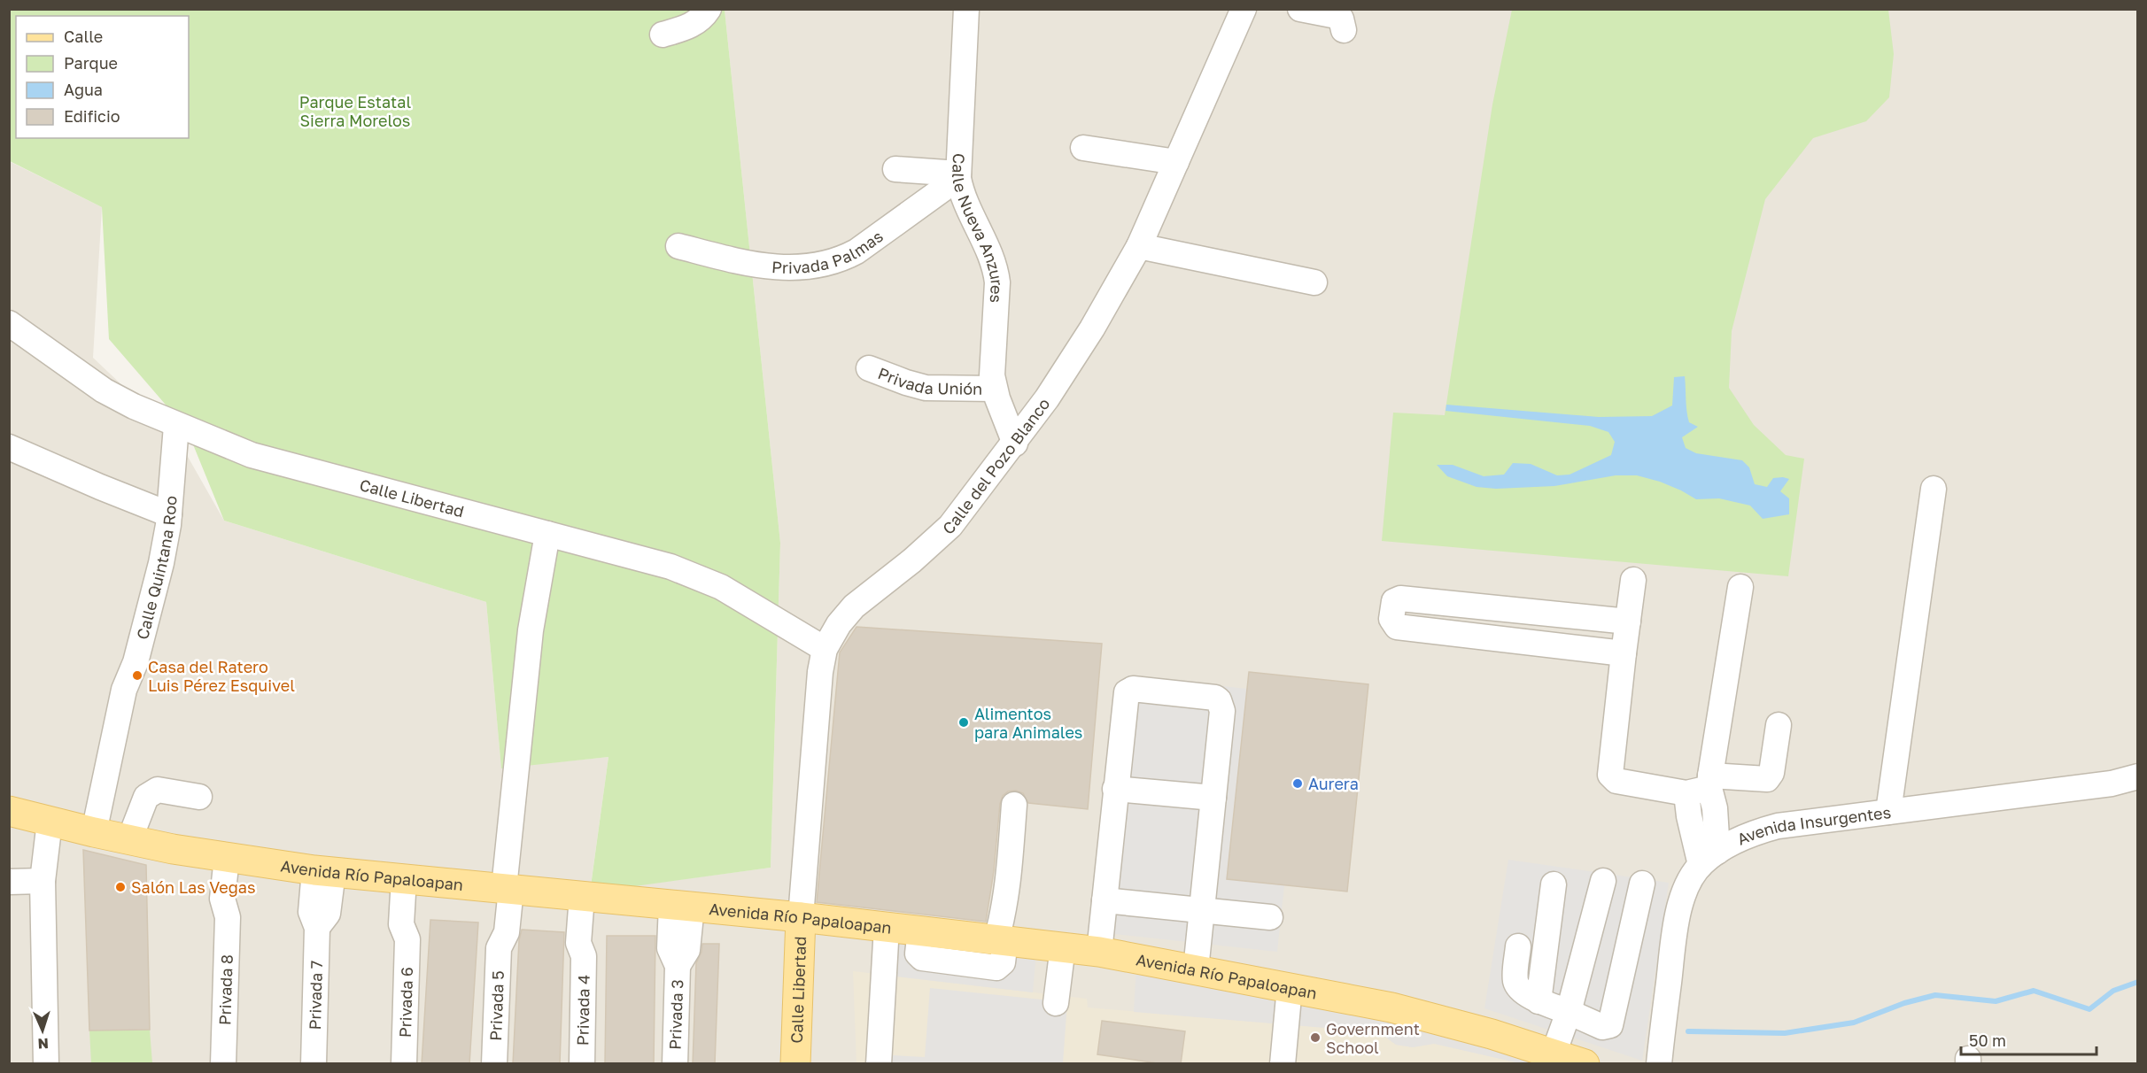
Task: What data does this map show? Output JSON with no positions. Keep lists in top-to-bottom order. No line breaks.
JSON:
{"streets":{"main road":["Calle Libertad","Avenida Río Papaloapan"],"street":["Calle Nueva Anzures","Privada Palmas","Privada Unión","Calle del Pozo Blanco","Calle Quintana Roo","Avenida Insurgentes","Privada 8","Privada 7","Privada 6","Privada 5","Privada 4","Privada 3"]},"crossings":[["Calle Nueva Anzures","Privada Palmas"],["Calle Nueva Anzures","Privada Unión"],["Calle Nueva Anzures","Calle del Pozo Blanco"],["Calle del Pozo Blanco","Calle Libertad"],["Calle del Pozo Blanco","Avenida Río Papaloapan"],["Calle Libertad","Calle Quintana Roo"],["Calle Libertad","Avenida Río Papaloapan"],["Calle Libertad","Privada 5"],["Calle Quintana Roo","Avenida Río Papaloapan"],["Avenida Río Papaloapan","Privada 8"],["Avenida Río Papaloapan","Privada 7"],["Avenida Río Papaloapan","Privada 6"],["Avenida Río Papaloapan","Privada 5"],["Avenida Río Papaloapan","Privada 4"],["Avenida Río Papaloapan","Privada 3"]],"parks":["Parque Estatal Sierra Morelos"],"places":["Casa del Ratero Luis Pérez Esquivel","Alimentos para Animales","Aurera","Salón Las Vegas","Government School"],"legend":["Calle","Parque","Agua","Edificio"],"scale_bar":"50 m","north":"bottom"}
